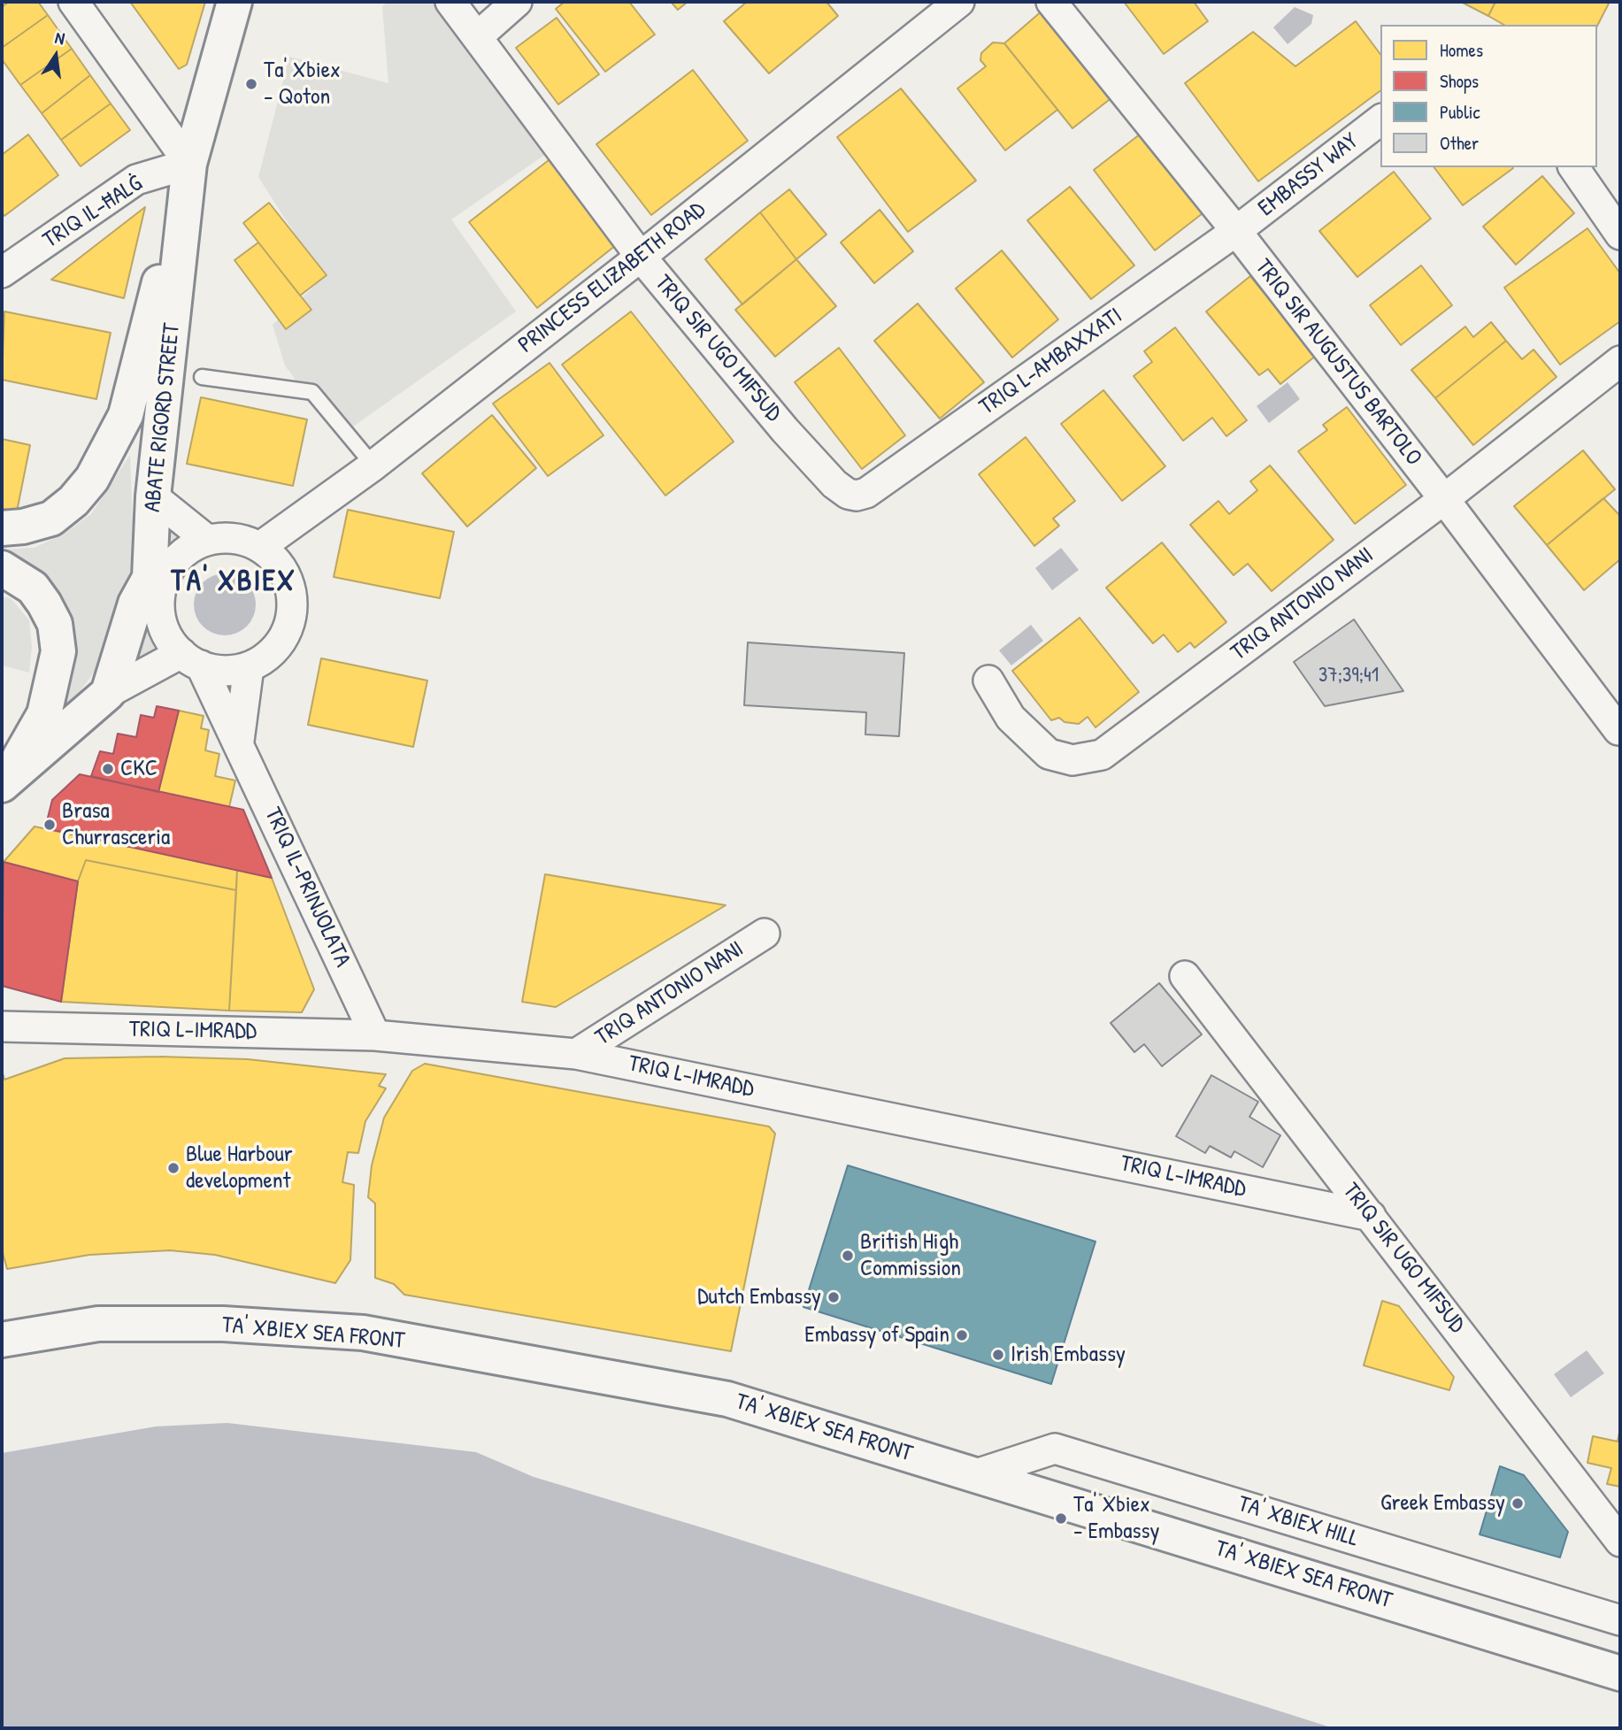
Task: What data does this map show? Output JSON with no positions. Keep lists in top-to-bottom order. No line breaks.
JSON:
{"streets":{"main road":["ABATE RIGORD STREET","TA' XBIEX SEA FRONT"],"street":["EMBASSY WAY","TRIQ IL-ĦALĠ","PRINCESS ELIZABETH ROAD","TRIQ SIR UGO MIFSUD","TRIQ L-AMBAXXATI","TRIQ SIR AUGUSTUS BARTOLO","TRIQ ANTONIO NANI","TRIQ IL-PRINJOLATA","TRIQ L-IMRADD","TA' XBIEX HILL"]},"crossings":[["EMBASSY WAY","TRIQ L-AMBAXXATI"],["EMBASSY WAY","TRIQ SIR AUGUSTUS BARTOLO"],["TRIQ IL-ĦALĠ","ABATE RIGORD STREET"],["PRINCESS ELIZABETH ROAD","TRIQ SIR UGO MIFSUD"],["PRINCESS ELIZABETH ROAD","TRIQ IL-PRINJOLATA"],["TRIQ SIR UGO MIFSUD","TRIQ L-AMBAXXATI"],["TRIQ SIR UGO MIFSUD","TRIQ L-IMRADD"],["TRIQ L-AMBAXXATI","TRIQ SIR AUGUSTUS BARTOLO"],["TRIQ SIR AUGUSTUS BARTOLO","TRIQ ANTONIO NANI"],["TRIQ ANTONIO NANI","TRIQ L-IMRADD"],["TRIQ IL-PRINJOLATA","TRIQ L-IMRADD"],["TA' XBIEX SEA FRONT","TA' XBIEX HILL"]],"districts":["TA' XBIEX"],"places":["Ta' Xbiex - Qoton","CKC","Brasa Churrasceria","Blue Harbour development","British High Commission","Dutch Embassy","Embassy of Spain","Irish Embassy","Greek Embassy","Ta' Xbiex - Embassy"],"house_numbers":["37;39;41"],"legend":["Homes","Shops","Public","Other"],"north":"top"}
